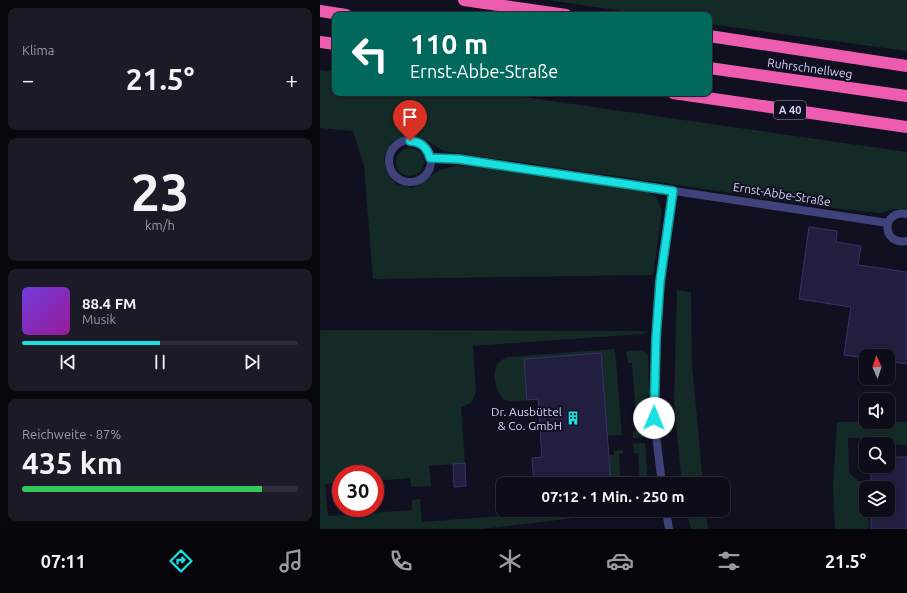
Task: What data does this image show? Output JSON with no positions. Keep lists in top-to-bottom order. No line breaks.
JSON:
{"streets":{"highway":["Ruhrschnellweg","A 40"],"street":["Ernst-Abbe-Straße"]},"places":{"building":["Dr. Ausbüttel & Co. GmbH"]},"north":"top","page":{"tile":["Klima",["23","km/h"],["Reichweite · 87%","435 km"]],"turn":["110 m","Ernst-Abbe-Straße"],"heat":["−","21.5°","+"],"song":["88.4 FM","Musik"],"limit":"30","trip":"07:12 · 1 Min. · 250 m","tabs":["07:11","21.5°"]}}
